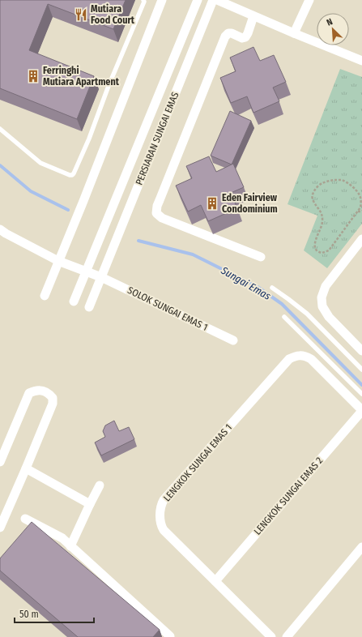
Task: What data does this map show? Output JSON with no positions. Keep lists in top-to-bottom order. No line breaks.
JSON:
{"streets":{"street":["PERSIARAN SUNGAI EMAS","SOLOK SUNGAI EMAS 1","LENGKOK SUNGAI EMAS 1","LENGKOK SUNGAI EMAS 2"]},"crossings":[["PERSIARAN SUNGAI EMAS","SOLOK SUNGAI EMAS 1"],["LENGKOK SUNGAI EMAS 1","LENGKOK SUNGAI EMAS 2"]],"water":["Sungai Emas"],"places":{"restaurant":["Mutiara Food Court"],"building":["Ferringhi Mutiara Apartment","Eden Fairview Condominium"]},"scale_bar":"50 m","north":"top left"}
